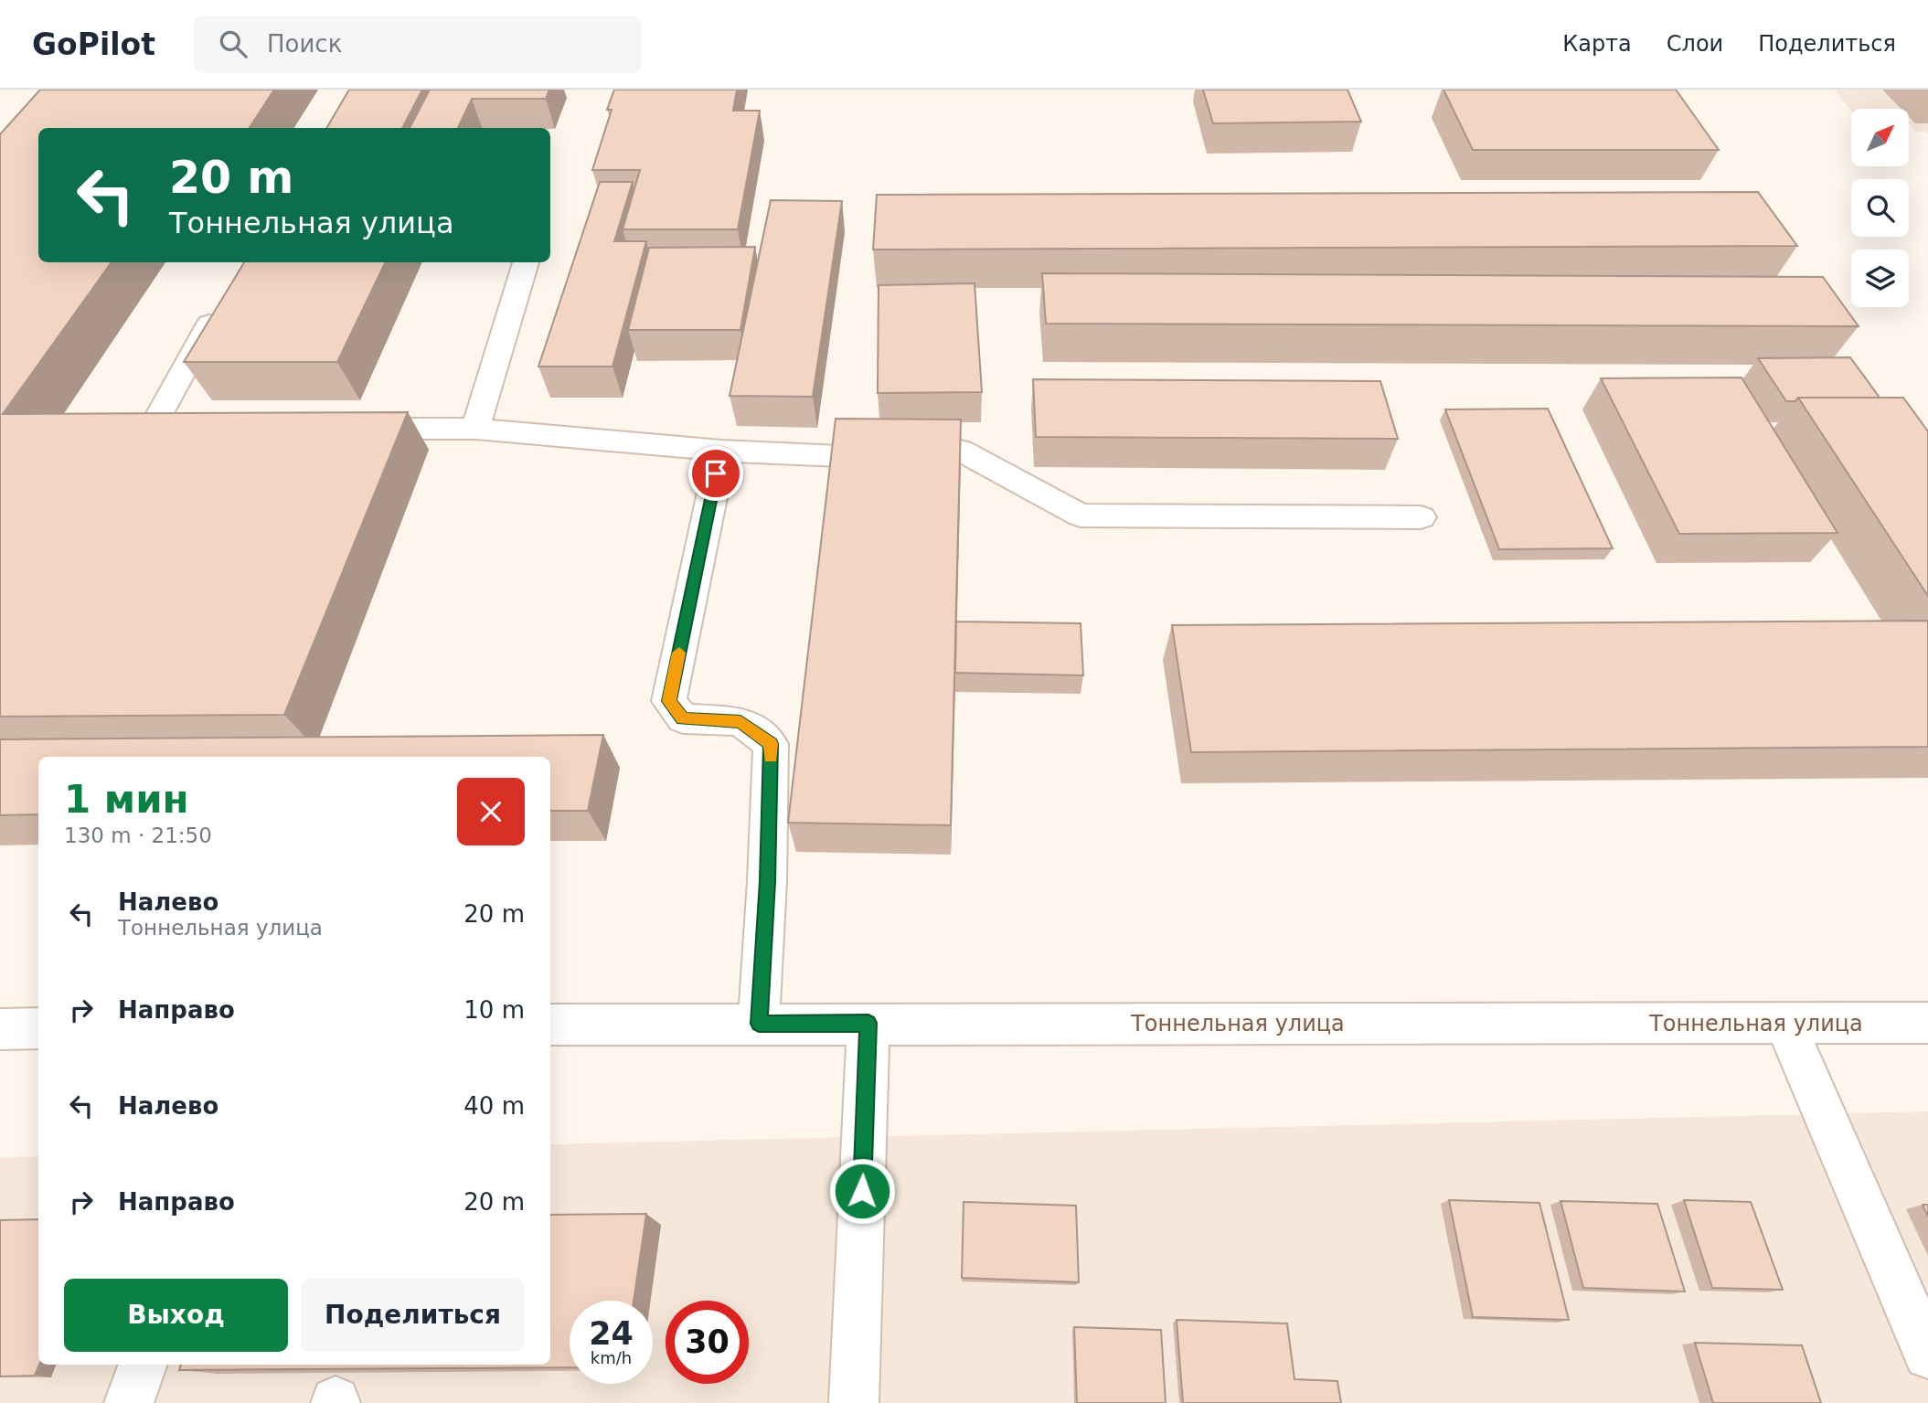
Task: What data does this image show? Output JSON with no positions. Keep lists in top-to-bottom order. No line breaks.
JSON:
{"streets":{"street":["Тоннельная улица"]},"north":"top right","page":{"header":"GoPilot","search":"Поиск","nav":["Карта","Слои","Поделиться"],"turn":["20 m","Тоннельная улица"],"heading":["1 мин","130 m · 21:50"],"list":[{"name":"Налево","note":"Тоннельная улица","value":"20 m"},{"name":"Направо","value":"10 m"},{"name":"Налево","value":"40 m"},{"name":"Направо","value":"20 m"}],"buttons":["Выход","Поделиться"],"speed":"24 km/h","limit":"30"}}
